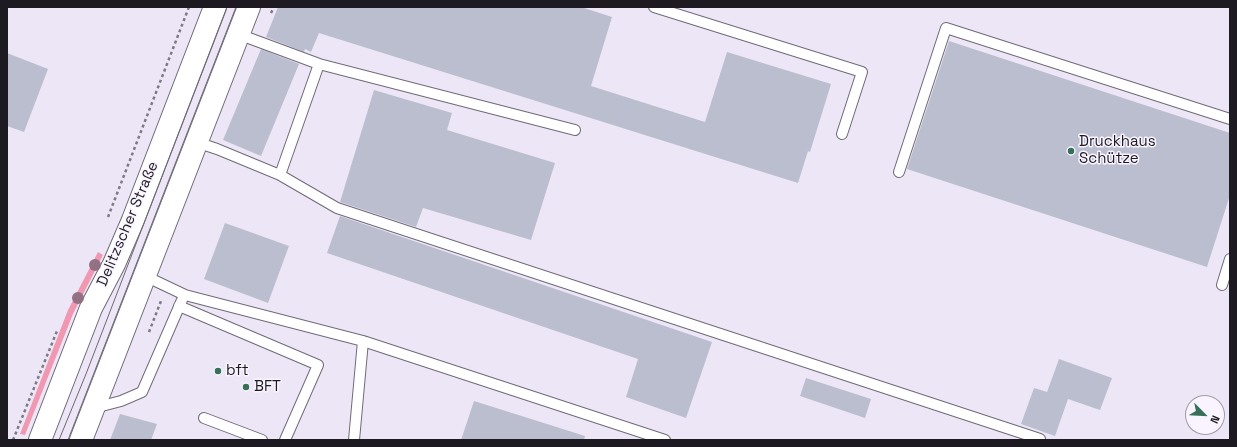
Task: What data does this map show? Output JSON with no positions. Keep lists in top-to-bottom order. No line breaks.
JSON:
{"streets":{"main road":["Delitzscher Straße"]},"places":["Druckhaus Schütze","bft","BFT"],"north":"bottom right"}
